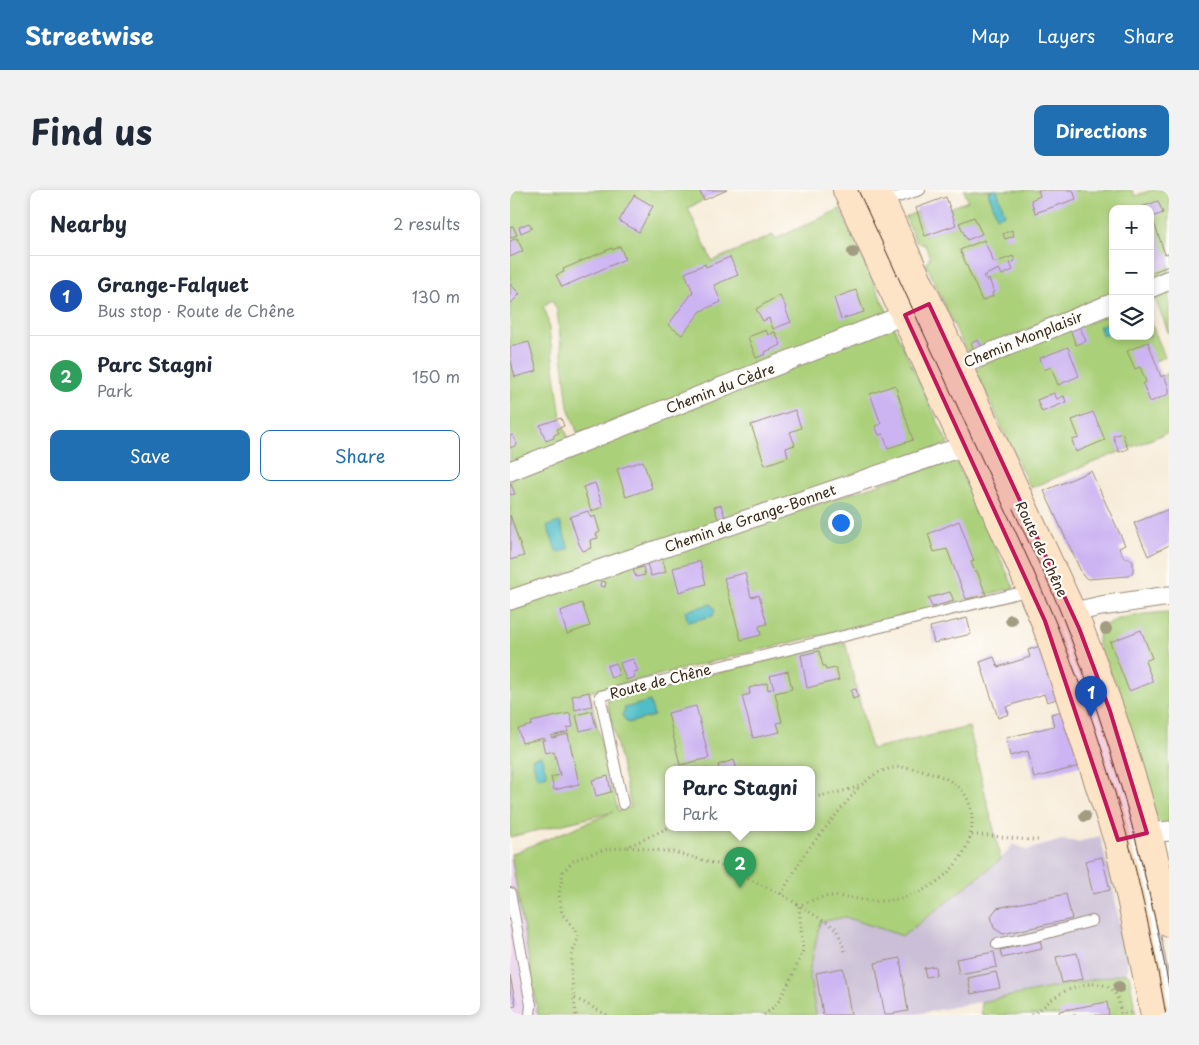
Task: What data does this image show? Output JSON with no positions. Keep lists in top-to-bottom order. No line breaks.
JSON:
{"streets":{"main road":["Route de Chêne"],"street":["Chemin Monplaisir","Chemin du Cèdre","Chemin de Grange-Bonnet"]},"crossings":[["Chemin Monplaisir","Route de Chêne"],["Chemin du Cèdre","Route de Chêne"],["Chemin de Grange-Bonnet","Route de Chêne"]],"page":{"header":"Streetwise","nav":["Map","Layers","Share"],"title":"Find us","buttons":["Directions",["Save","Share"]],"heading":["Nearby","2 results"],"map_buttons":["+","−"],"list":[{"mark":"1","name":"Grange-Falquet","note":"Bus stop · Route de Chêne","value":"130 m"},{"mark":"2","name":"Parc Stagni","note":"Park","value":"150 m"}],"pins":["1","2"],"popup":["Parc Stagni","Park"]}}
